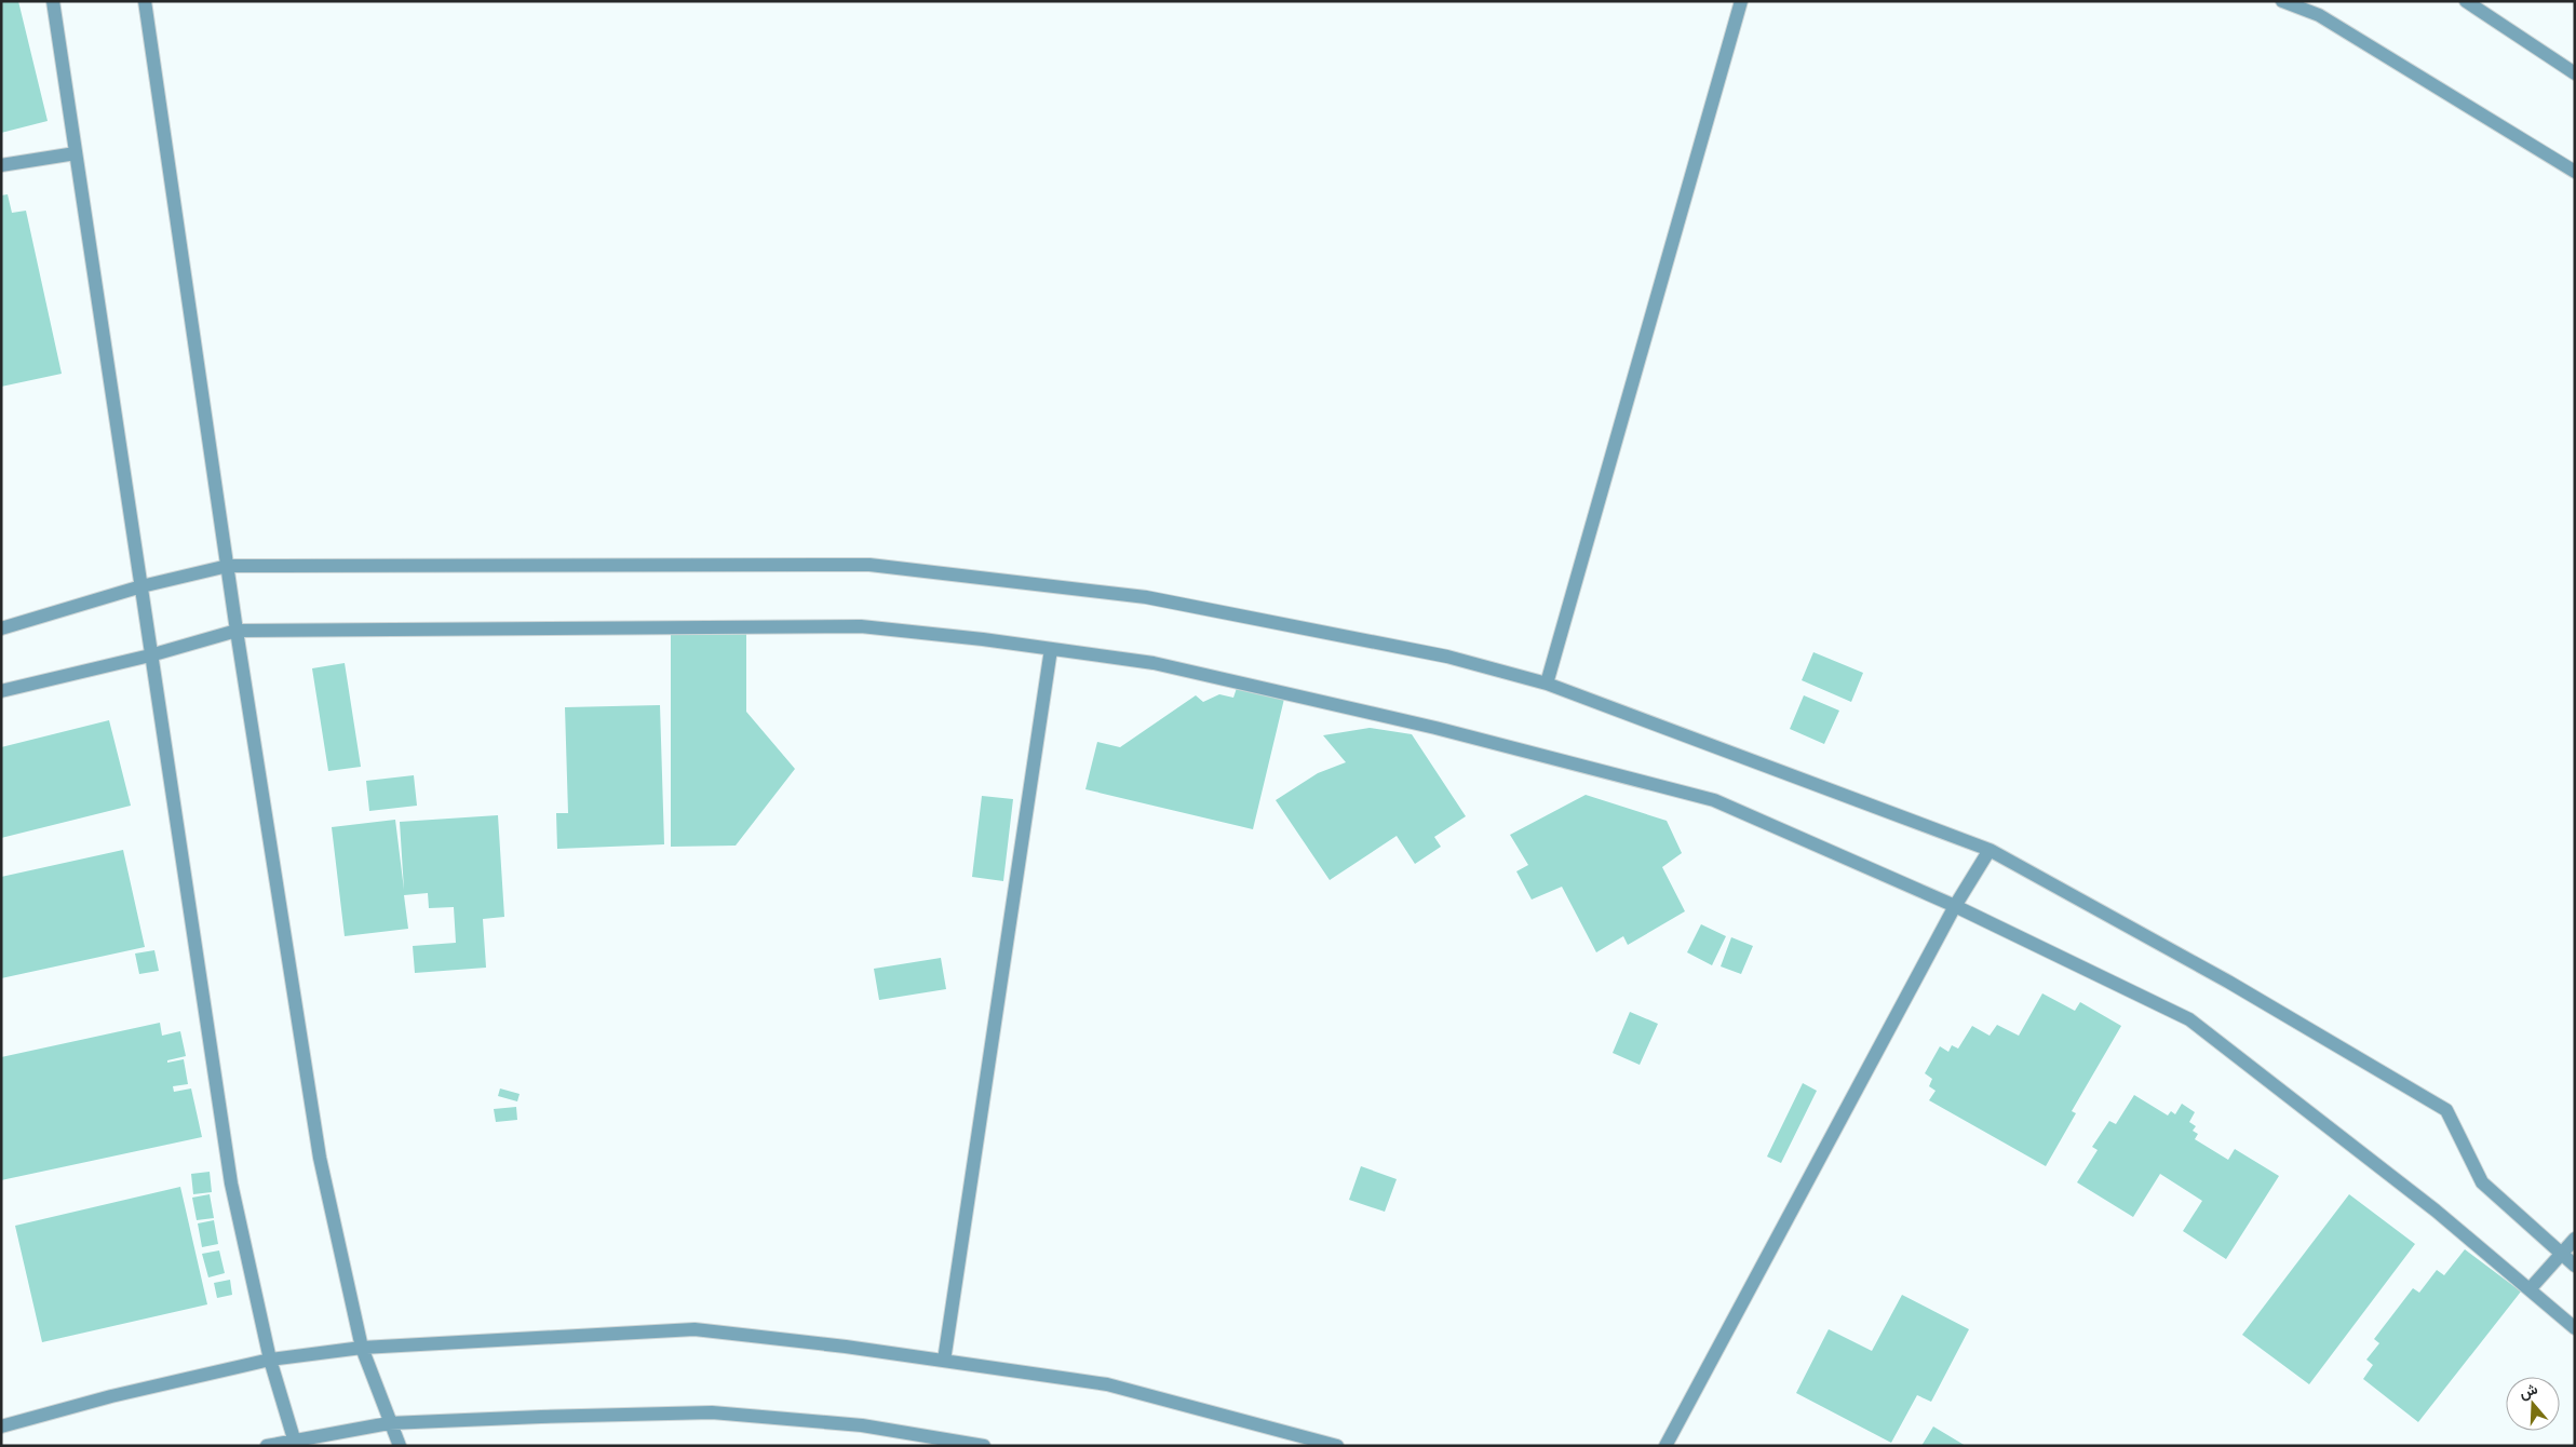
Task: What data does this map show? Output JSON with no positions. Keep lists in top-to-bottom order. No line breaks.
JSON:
{"north":"top"}
